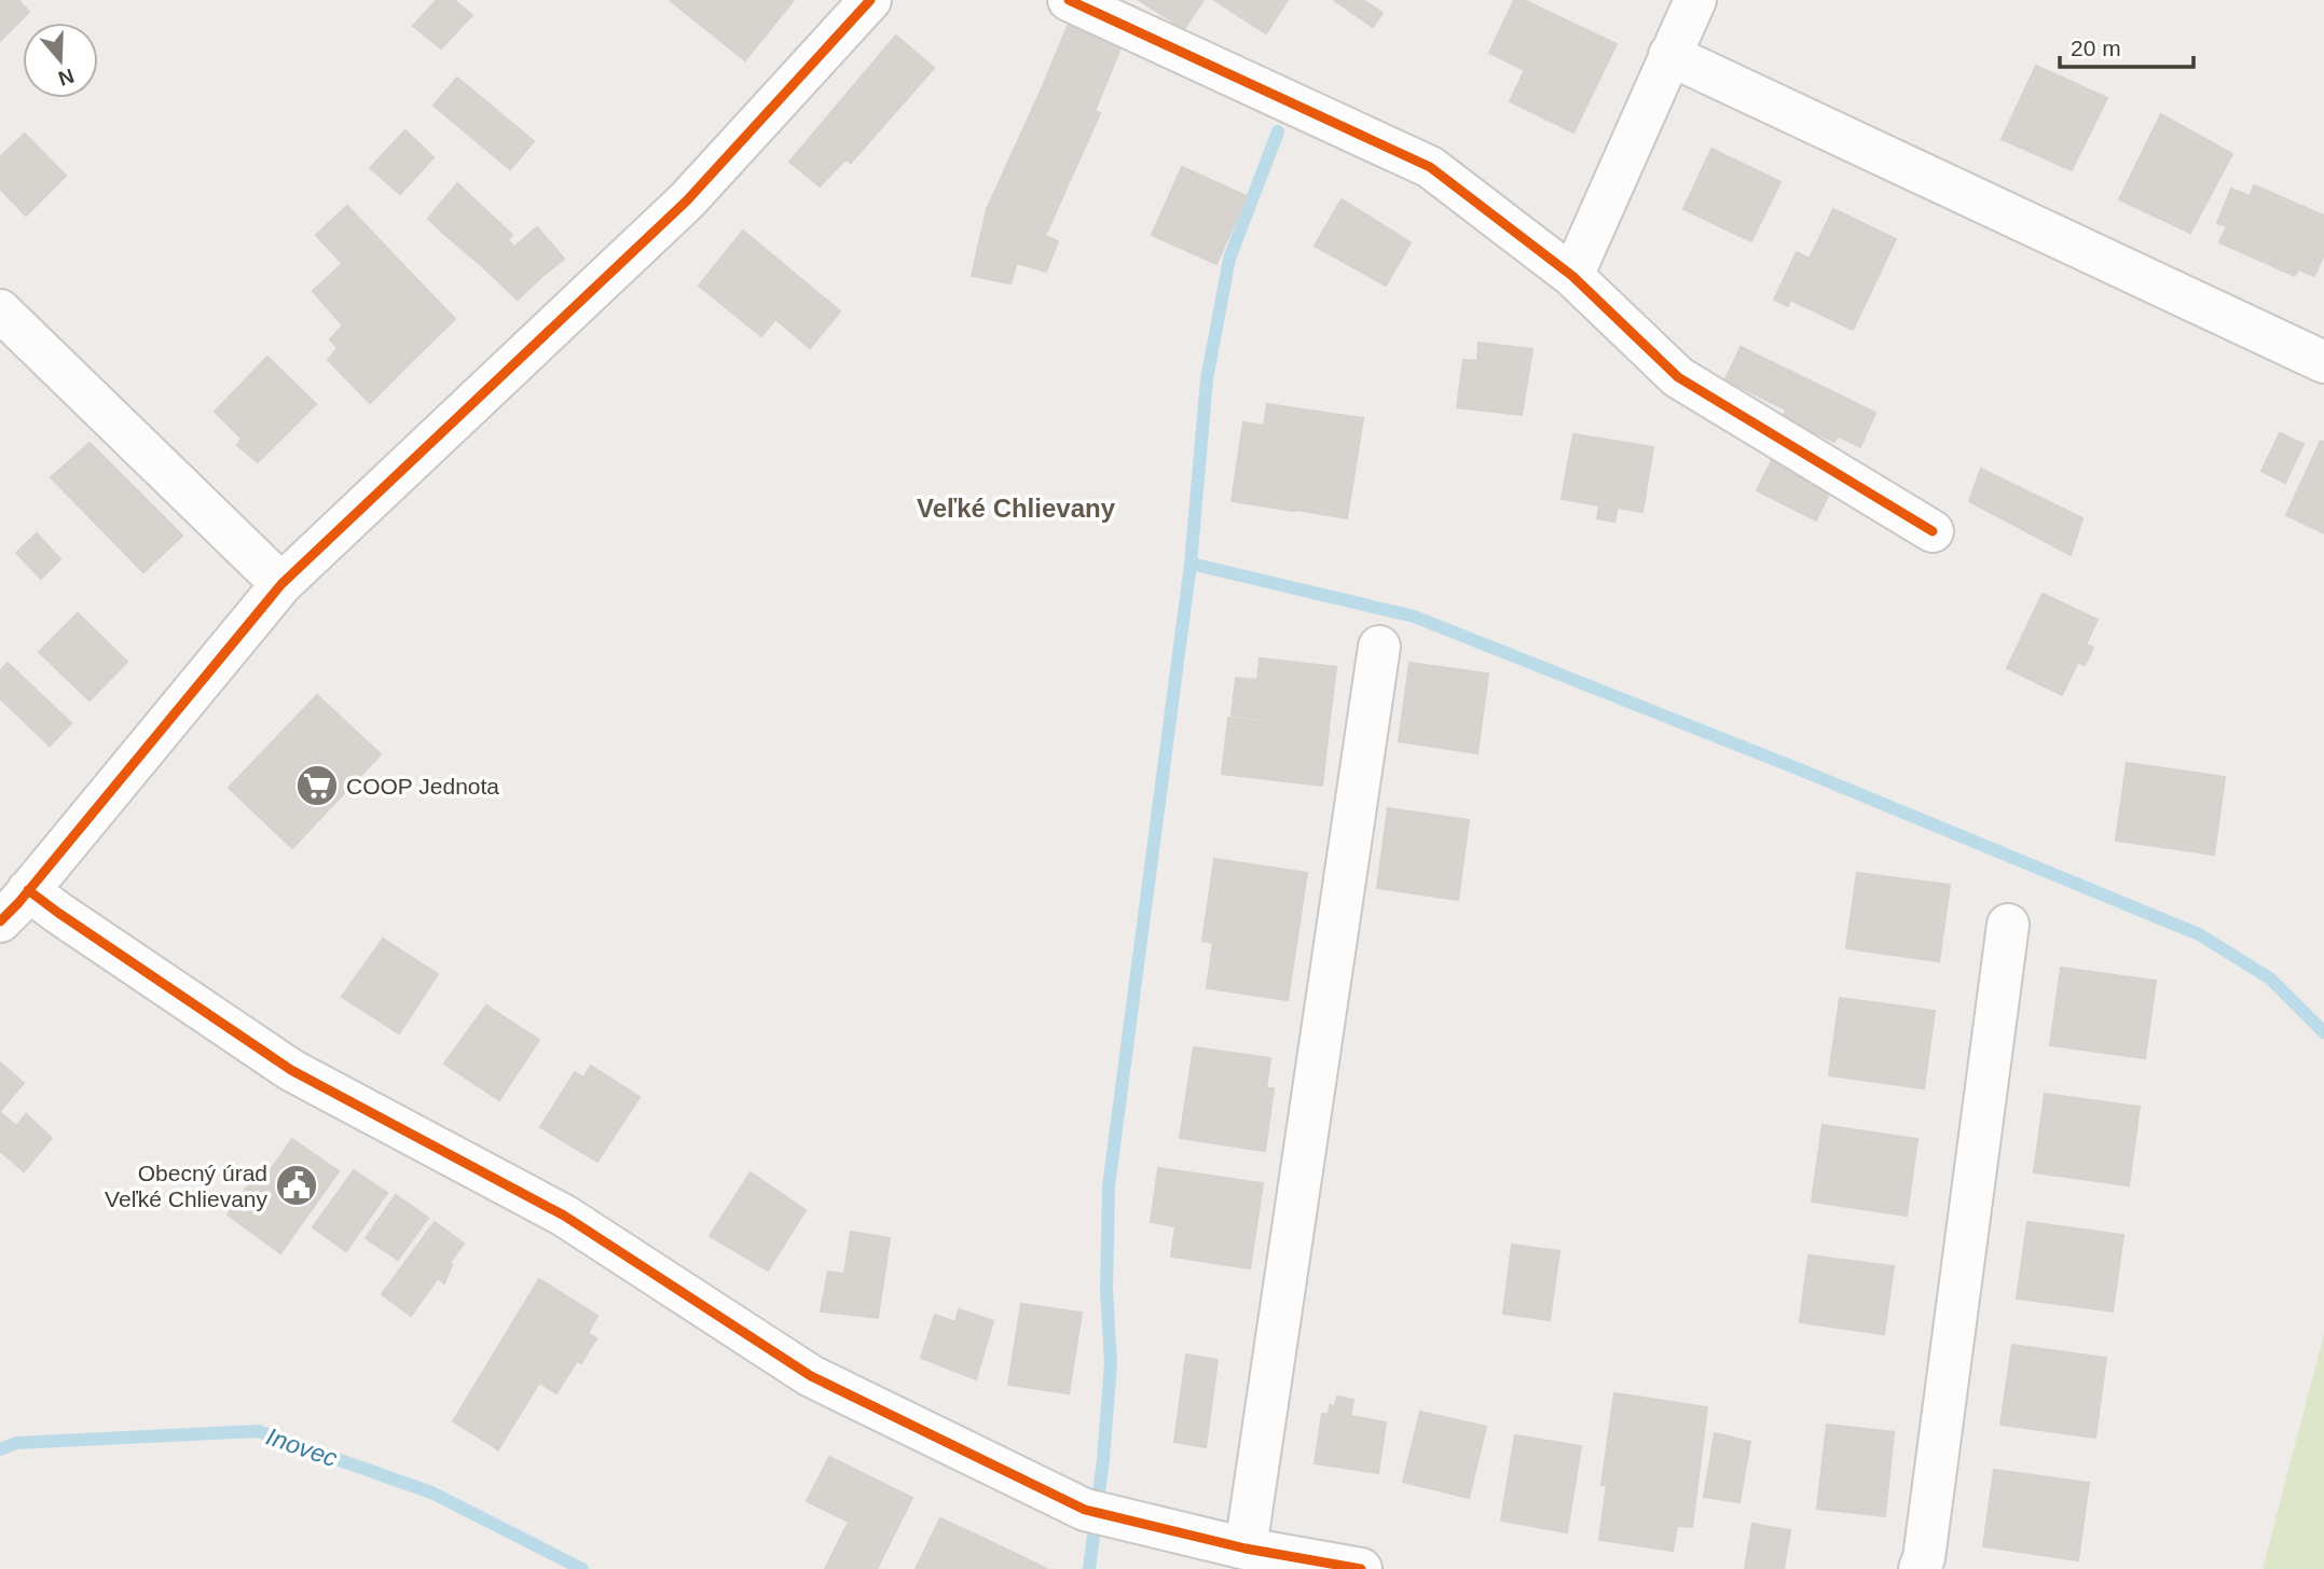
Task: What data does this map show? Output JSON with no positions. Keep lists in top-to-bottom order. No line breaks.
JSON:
{"districts":["Veľké Chlievany"],"water":["Inovec"],"places":{"supermarket":["COOP Jednota"],"public building":["Obecný úrad Veľké Chlievany"]},"scale_bar":"20 m","north":"bottom"}
